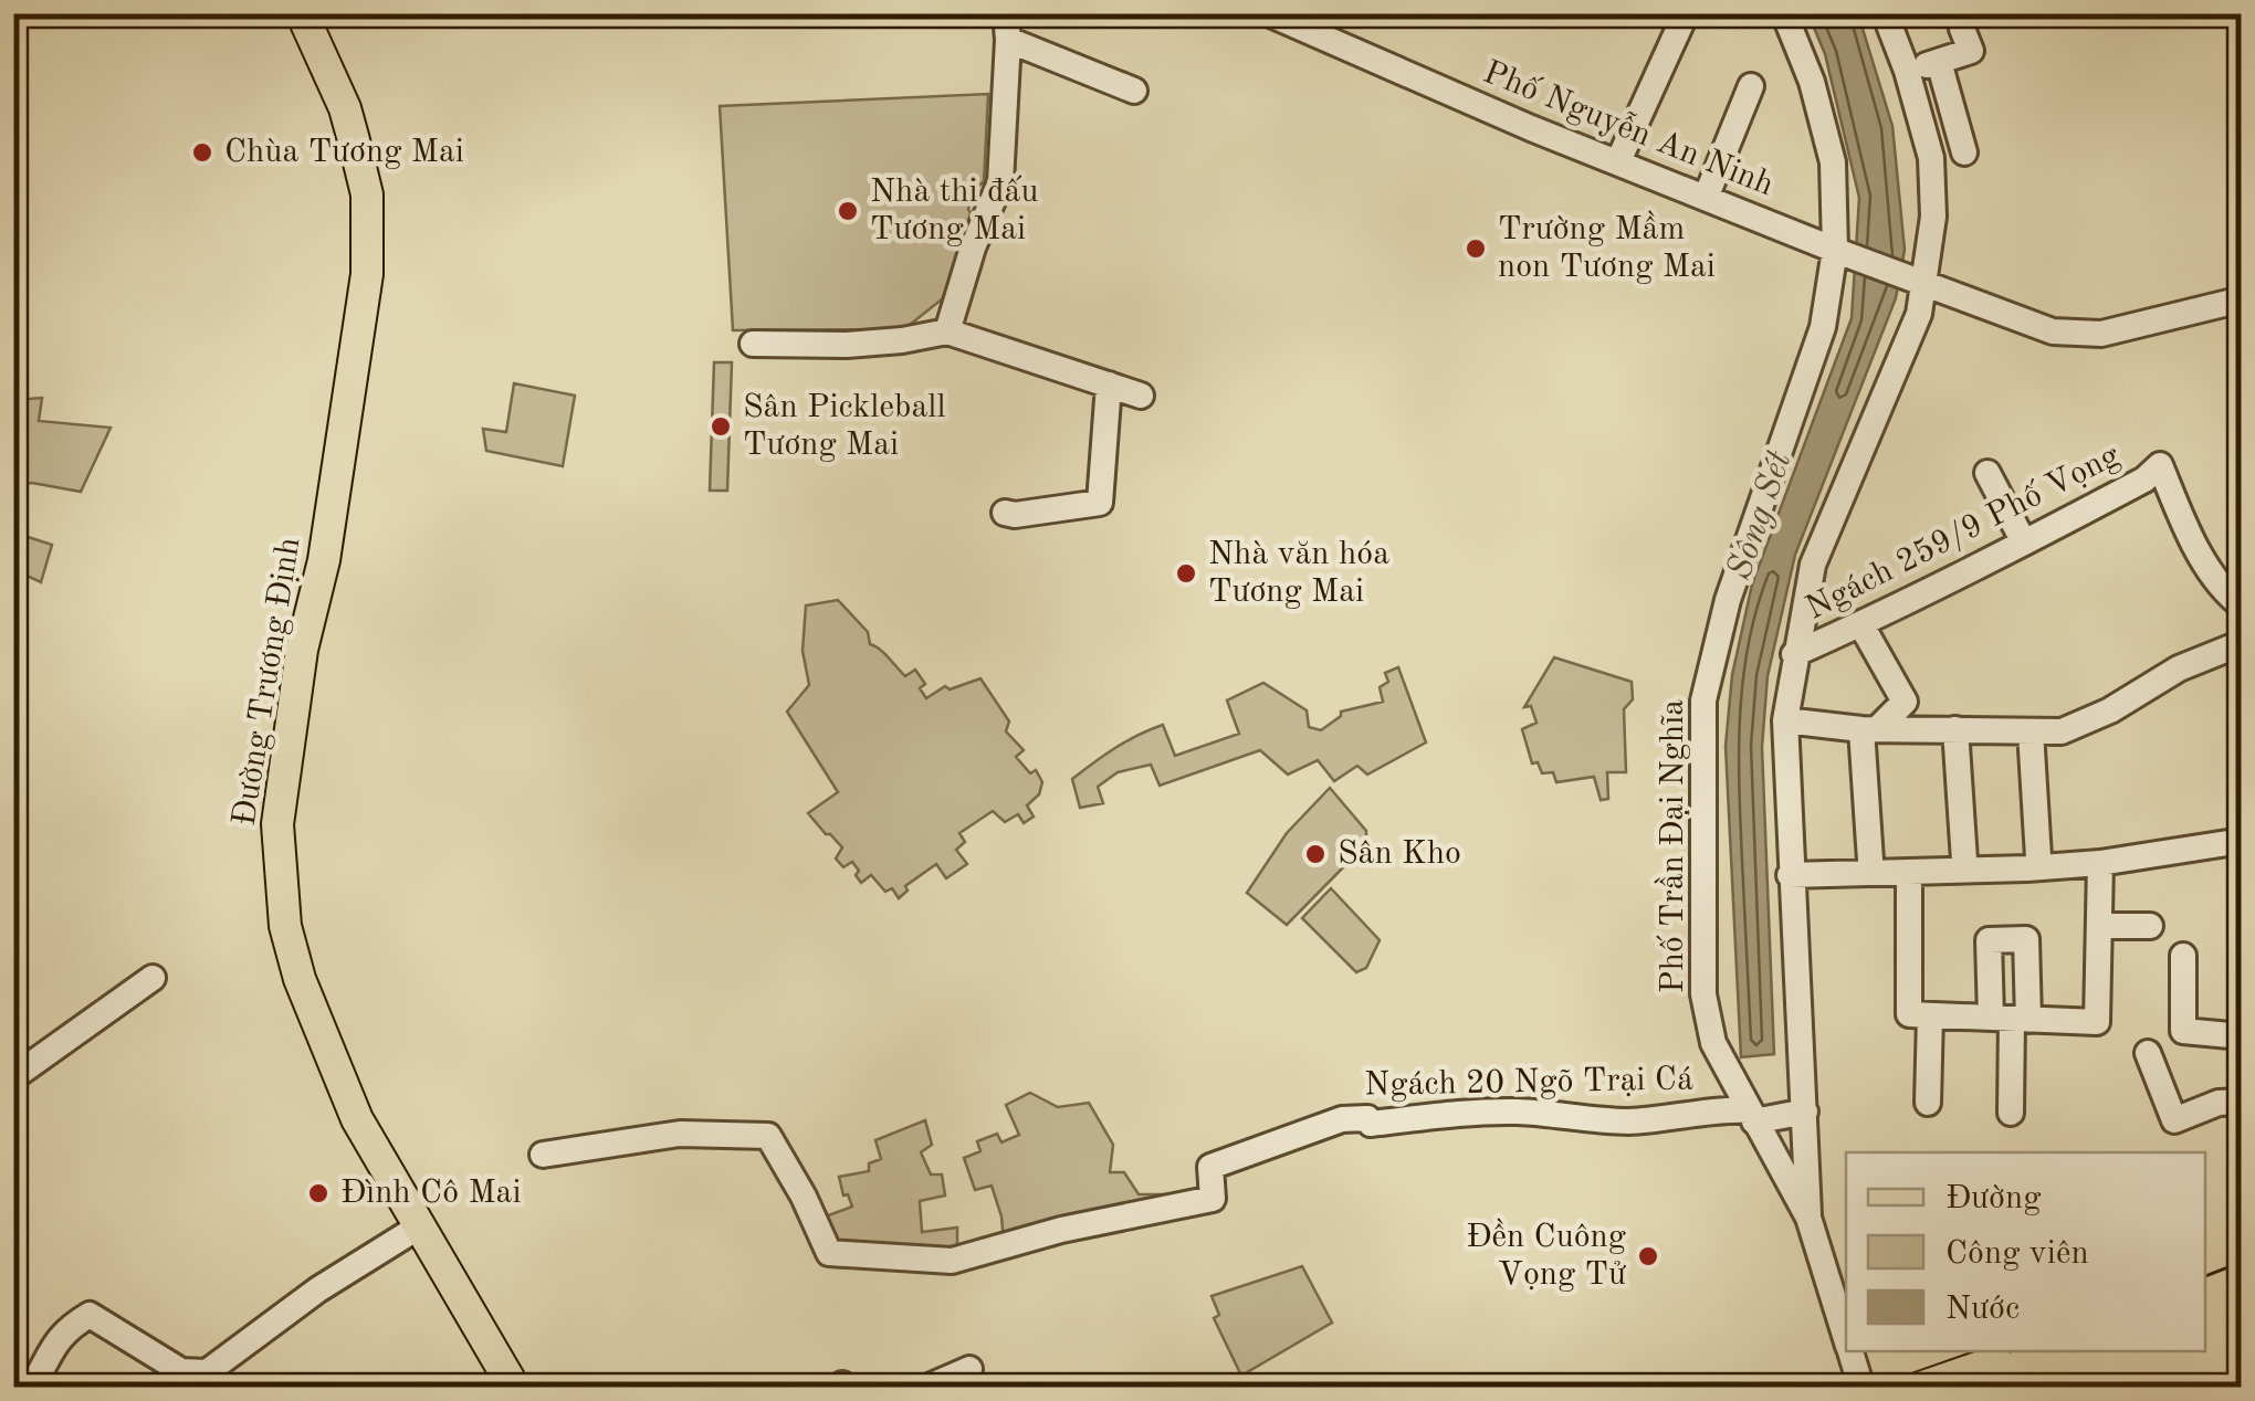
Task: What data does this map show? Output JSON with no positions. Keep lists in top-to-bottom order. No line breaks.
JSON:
{"streets":{"main road":["Đường Trương Định"],"street":["Phố Nguyễn An Ninh","Ngách 259/9 Phố Vọng","Phố Trần Đại Nghĩa","Ngách 20 Ngõ Trại Cá"]},"crossings":[["Phố Nguyễn An Ninh","Phố Trần Đại Nghĩa"],["Ngách 259/9 Phố Vọng","Phố Trần Đại Nghĩa"],["Phố Trần Đại Nghĩa","Ngách 20 Ngõ Trại Cá"]],"water":["Sông Sét"],"places":["Chùa Tương Mai","Nhà thi đấu Tương Mai","Trường Mầm non Tương Mai","Sân Pickleball Tương Mai","Nhà văn hóa Tương Mai","Sân Kho","Đình Cô Mai","Đền Cuông Vọng Tử"],"legend":["Đường","Công viên","Nước"]}
